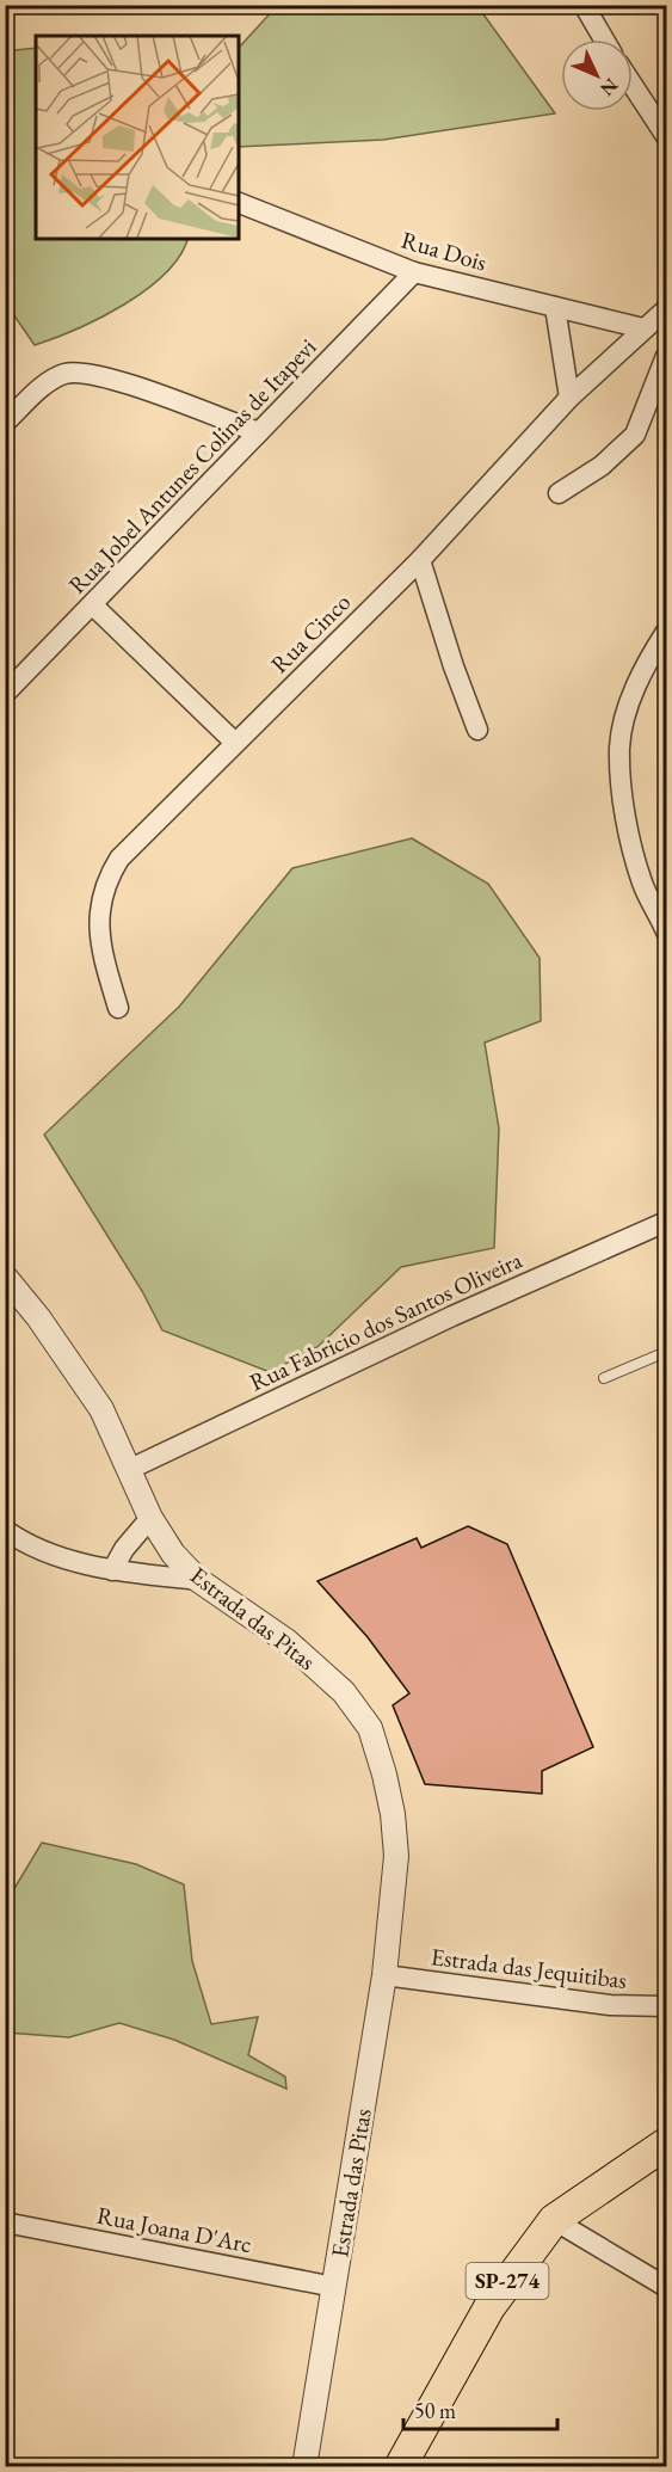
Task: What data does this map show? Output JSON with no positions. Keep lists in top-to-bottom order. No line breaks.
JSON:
{"streets":{"main road":["SP-274"],"street":["Rua Dois","Rua Jobel Antunes Colinas de Itapevi","Rua Cinco","Rua Fabricio dos Santos Oliveira","Estrada das Pitas","Estrada das Jequitibas","Rua Joana D'Arc"]},"crossings":[["Rua Dois","Rua Jobel Antunes Colinas de Itapevi"],["Rua Dois","Rua Cinco"],["Rua Fabricio dos Santos Oliveira","Estrada das Pitas"],["Estrada das Pitas","Estrada das Jequitibas"],["Estrada das Pitas","Rua Joana D'Arc"]],"scale_bar":"50 m","north":"bottom right"}
